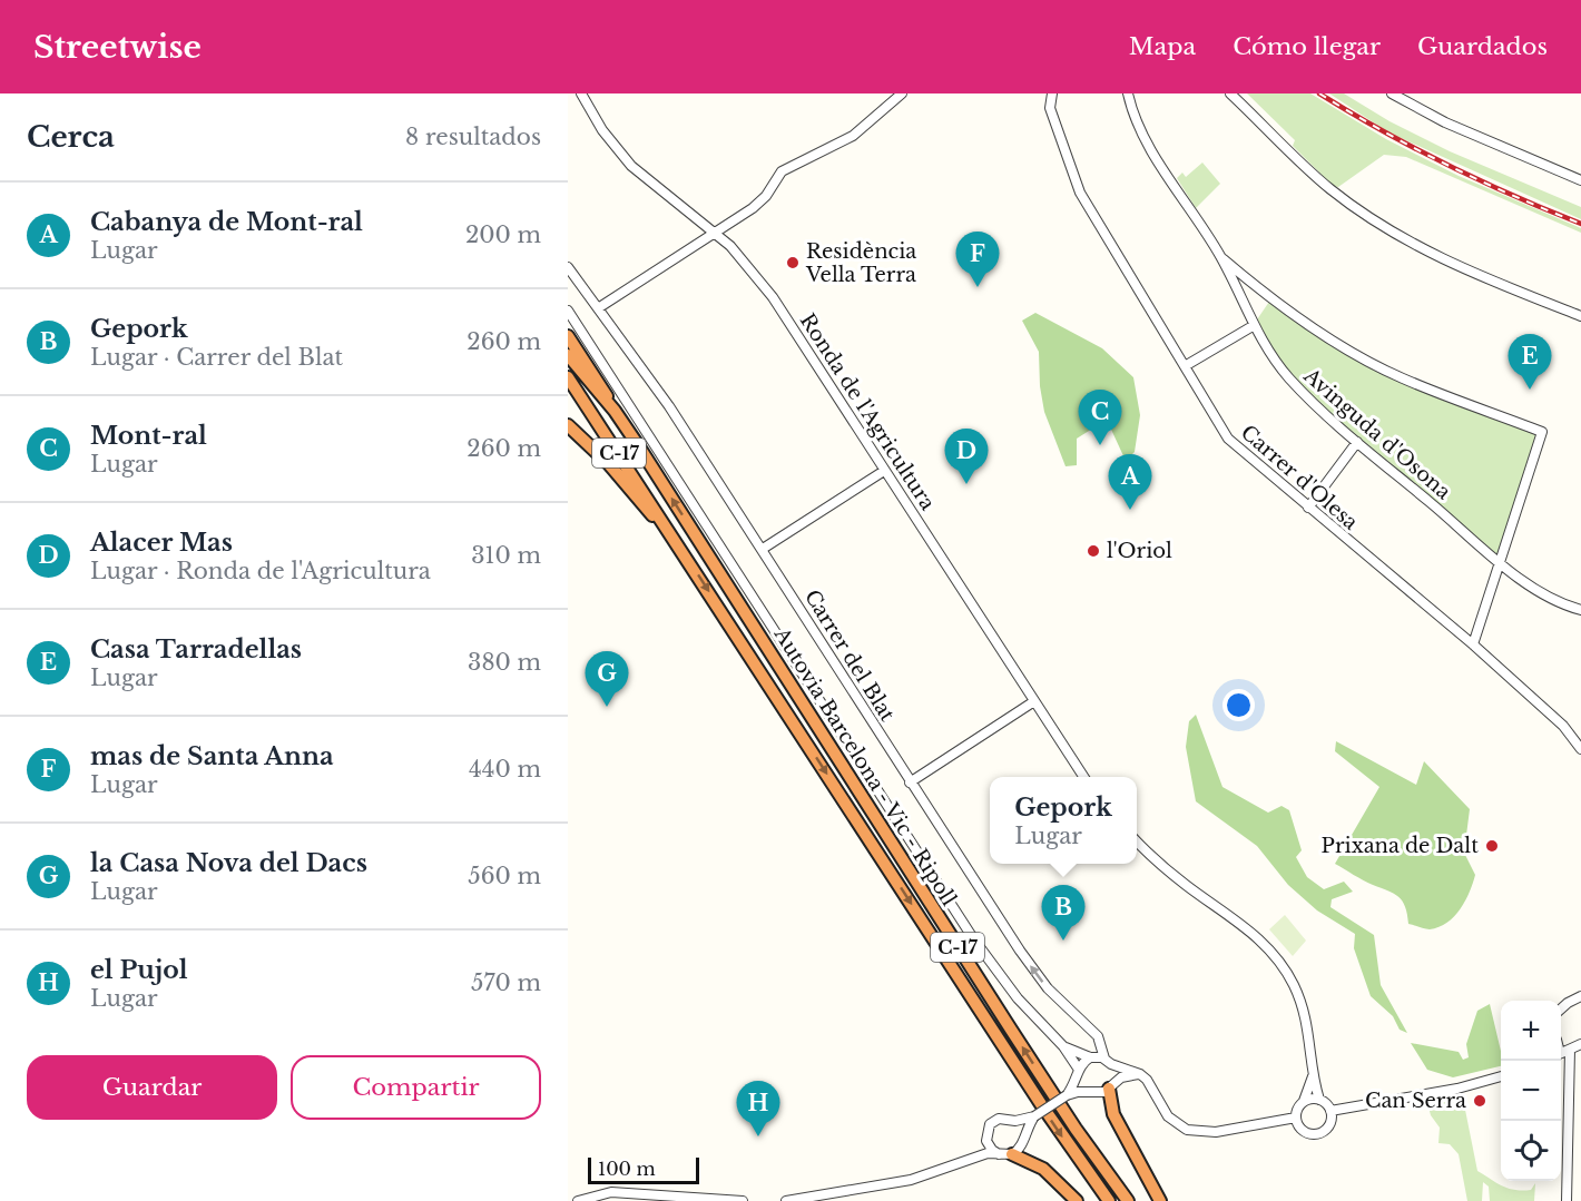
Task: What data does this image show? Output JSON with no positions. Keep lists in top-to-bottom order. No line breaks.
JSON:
{"streets":{"highway":["C-17","Autovia Barcelona - Vic - Ripoll"],"street":["Ronda de l'Agricultura","Avinguda d'Osona","Carrer d'Olesa","Carrer del Blat"]},"places":["Residència Vella Terra","l'Oriol","Prixana de Dalt","Can Serra"],"scale_bar":"100 m","page":{"header":"Streetwise","nav":["Mapa","Cómo llegar","Guardados"],"heading":["Cerca","8 resultados"],"list":[{"mark":"A","name":"Cabanya de Mont-ral","note":"Lugar","value":"200 m"},{"mark":"B","name":"Gepork","note":"Lugar · Carrer del Blat","value":"260 m"},{"mark":"C","name":"Mont-ral","note":"Lugar","value":"260 m"},{"mark":"D","name":"Alacer Mas","note":"Lugar · Ronda de l'Agricultura","value":"310 m"},{"mark":"E","name":"Casa Tarradellas","note":"Lugar","value":"380 m"},{"mark":"F","name":"mas de Santa Anna","note":"Lugar","value":"440 m"},{"mark":"G","name":"la Casa Nova del Dacs","note":"Lugar","value":"560 m"},{"mark":"H","name":"el Pujol","note":"Lugar","value":"570 m"}],"pins":["F","E","C","D","A","G","B","H"],"popup":["Gepork","Lugar"],"map_buttons":["+","−"],"buttons":["Guardar","Compartir"],"scale":"100 m"}}
